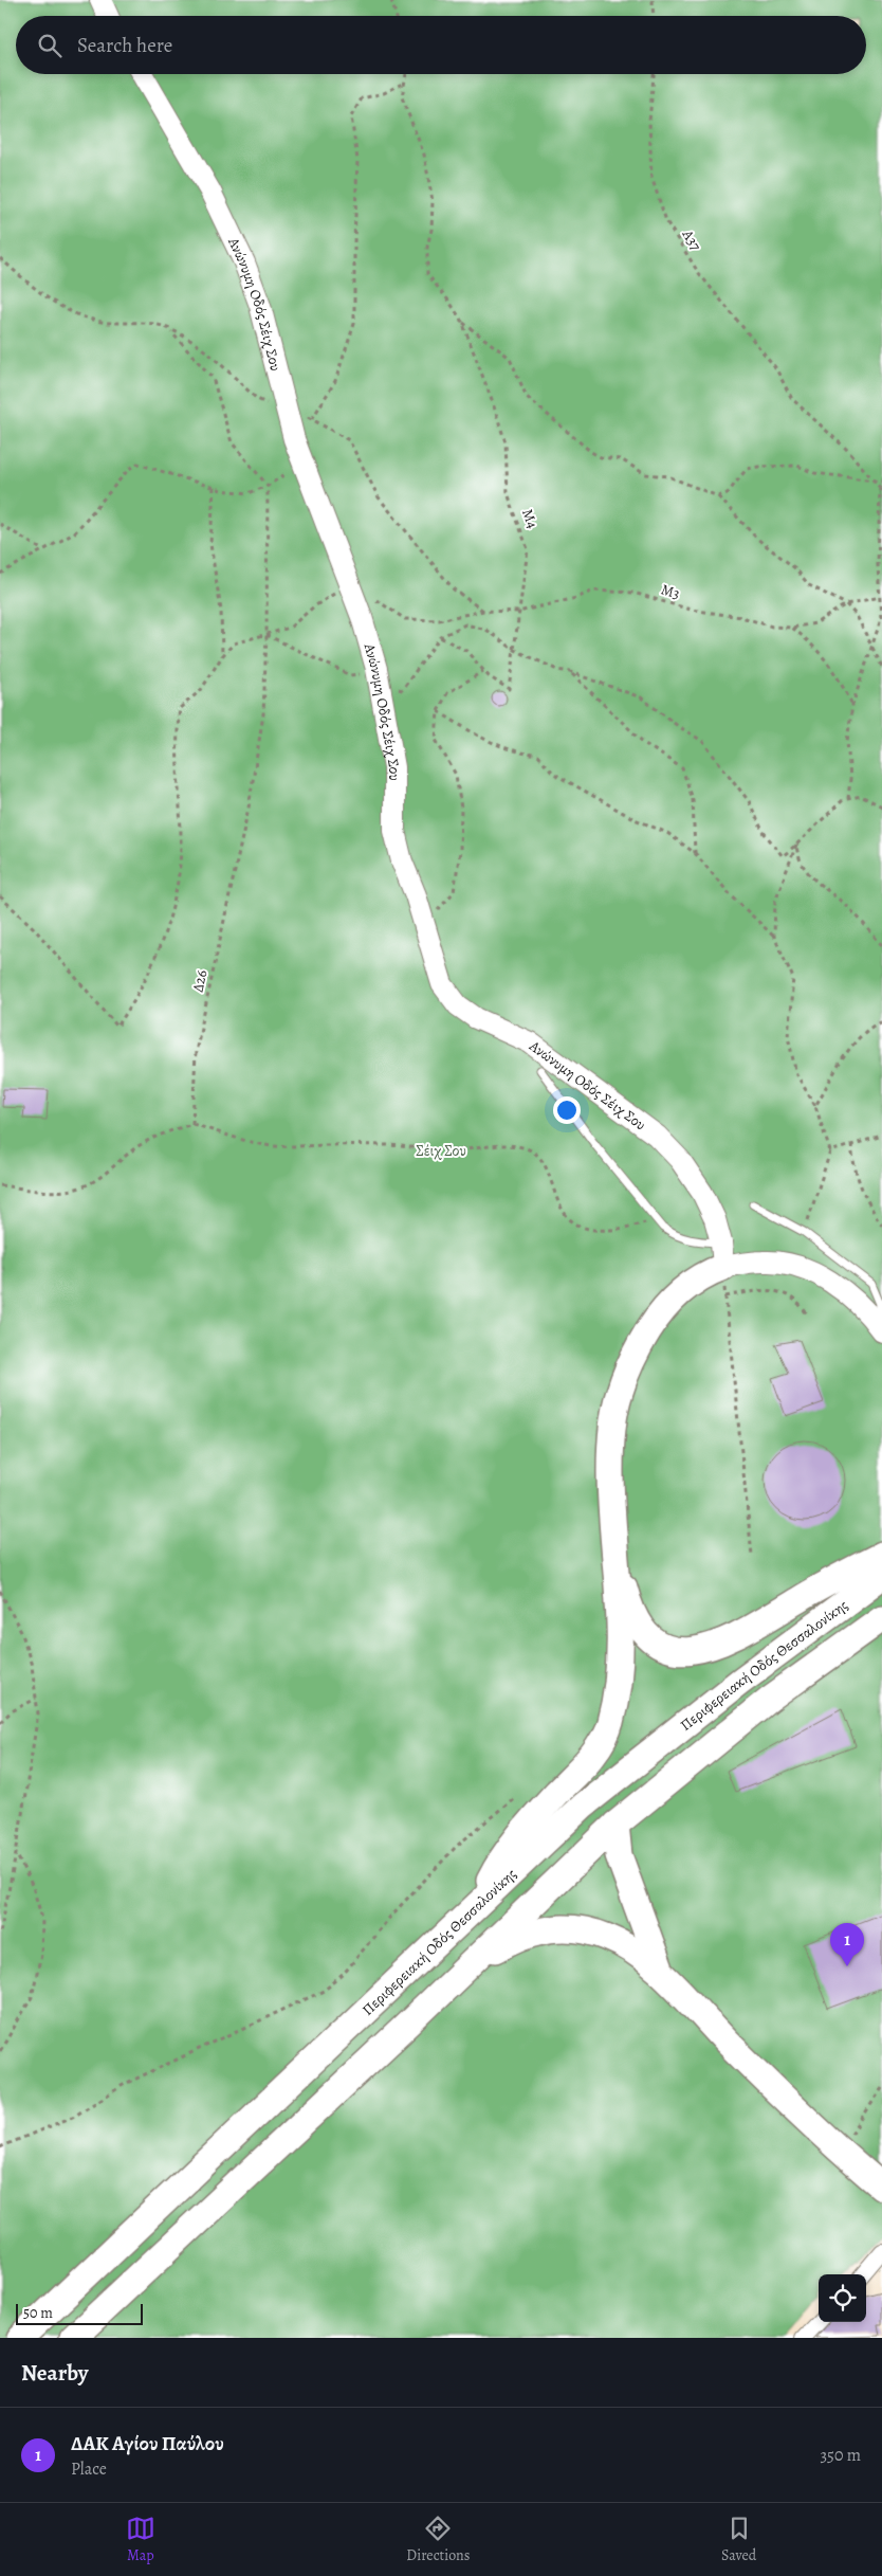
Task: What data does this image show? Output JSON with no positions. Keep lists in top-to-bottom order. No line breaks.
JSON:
{"streets":{"highway":["Περιφερειακή Οδός Θεσσαλονίκης"],"street":["Ανώνυμη Οδός Σέιχ Σου"],"path":["Α37","M4","M3","Δ26"]},"crossings":[["Ανώνυμη Οδός Σέιχ Σου","M3"],["M4","M3"]],"parks":["Σέιχ Σου"],"scale_bar":"50 m","page":{"search":"Search here","pins":"1","scale":"50 m","heading":"Nearby","list":[{"mark":"1","name":"ΔΑΚ Αγίου Παύλου","note":"Place","value":"350 m"}],"nav":["Map","Directions","Saved"]}}
